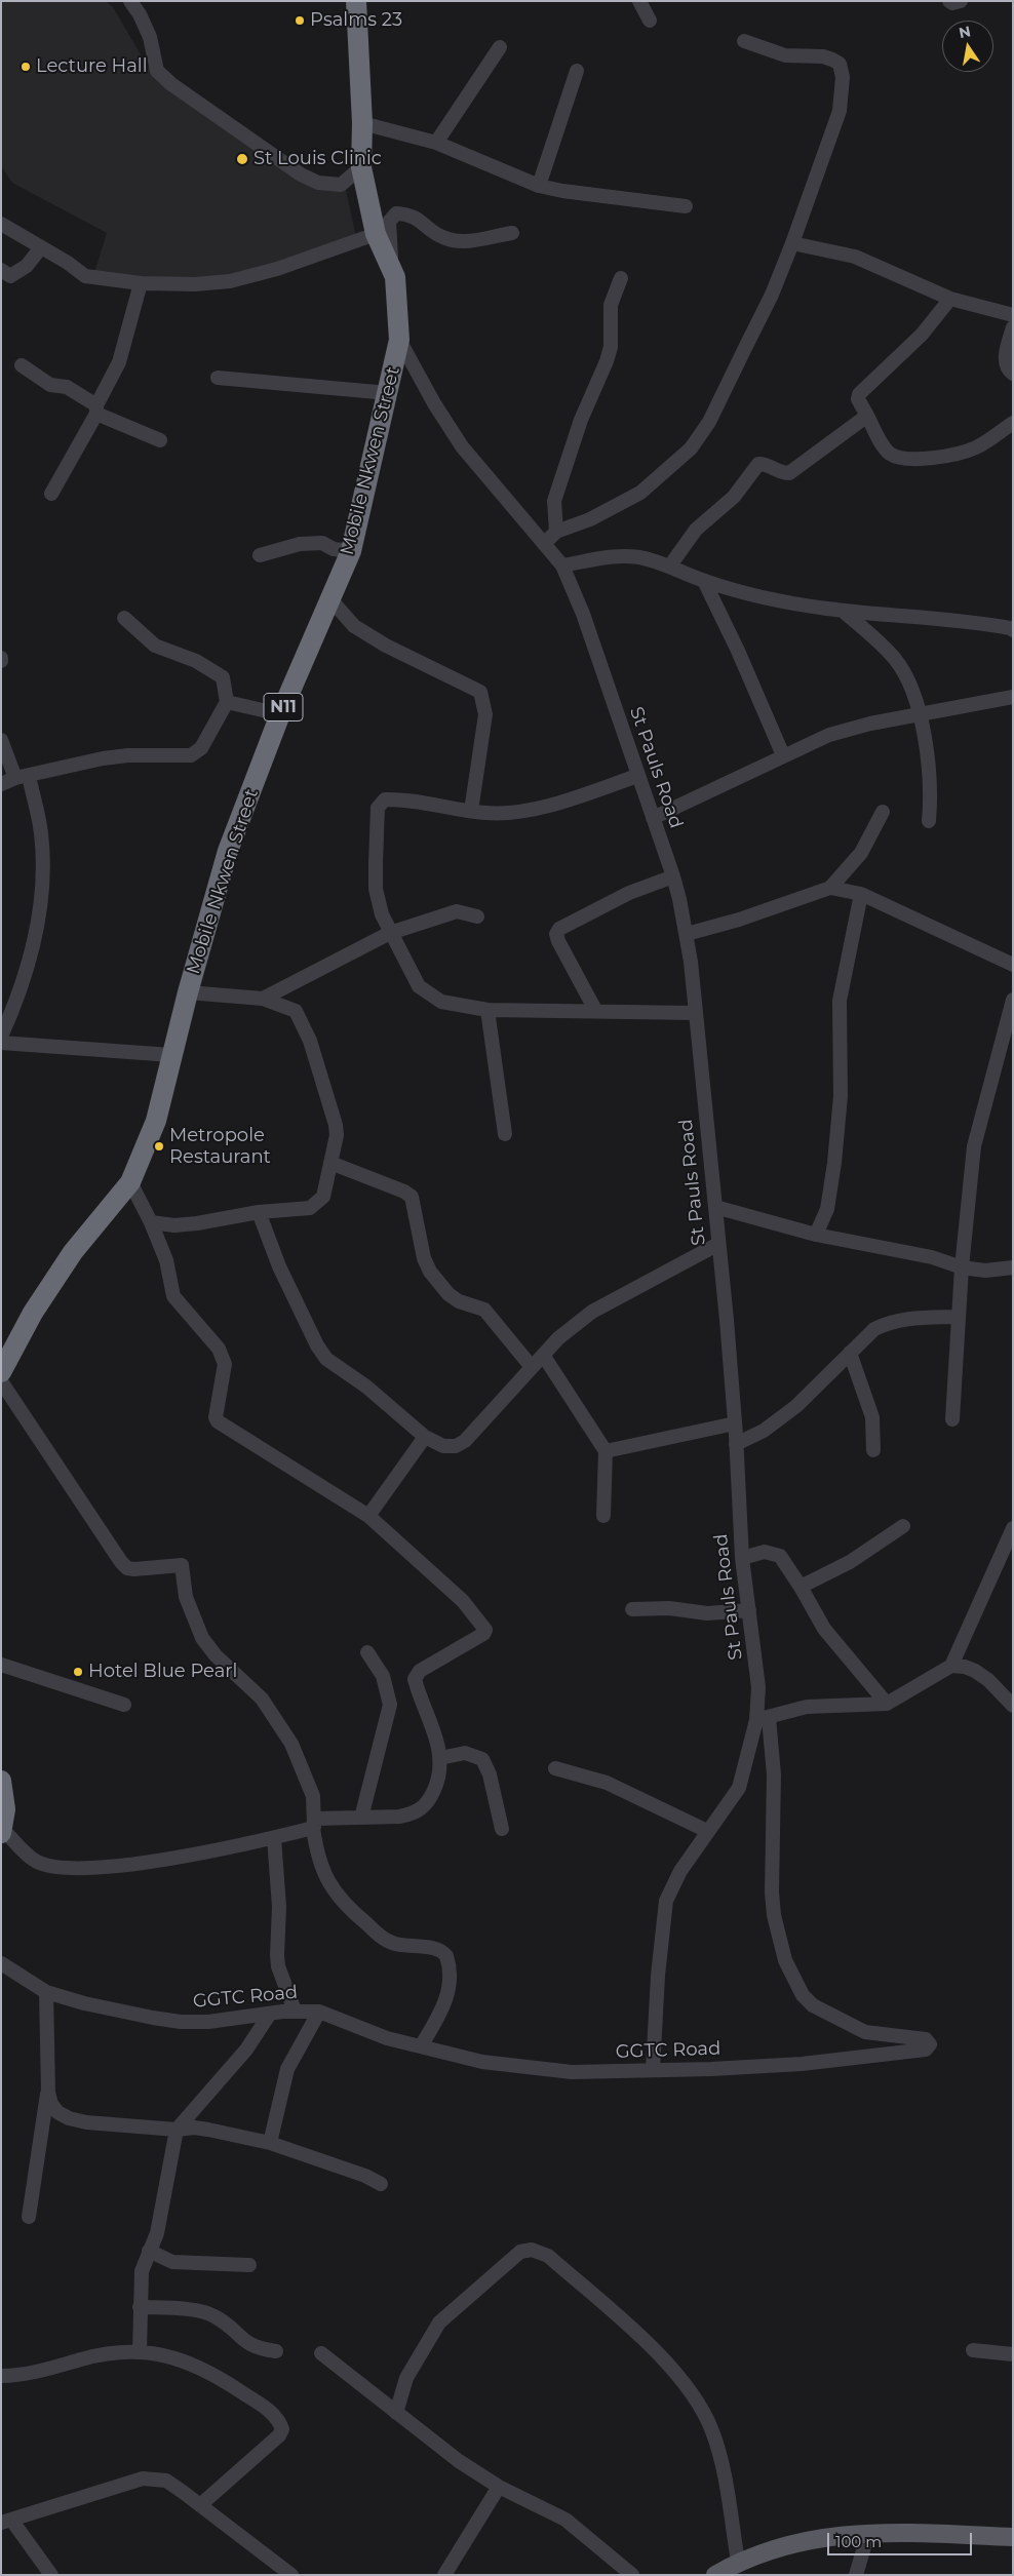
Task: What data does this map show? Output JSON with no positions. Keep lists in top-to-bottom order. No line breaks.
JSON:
{"streets":{"highway":["Mobile Nkwen Street","N11"],"street":["St Pauls Road","GGTC Road"]},"crossings":[["Mobile Nkwen Street","St Pauls Road"],["St Pauls Road","GGTC Road"]],"places":["Psalms 23","Lecture Hall","St Louis Clinic","Metropole Restaurant","Hotel Blue Pearl"],"scale_bar":"100 m","north":"top"}
